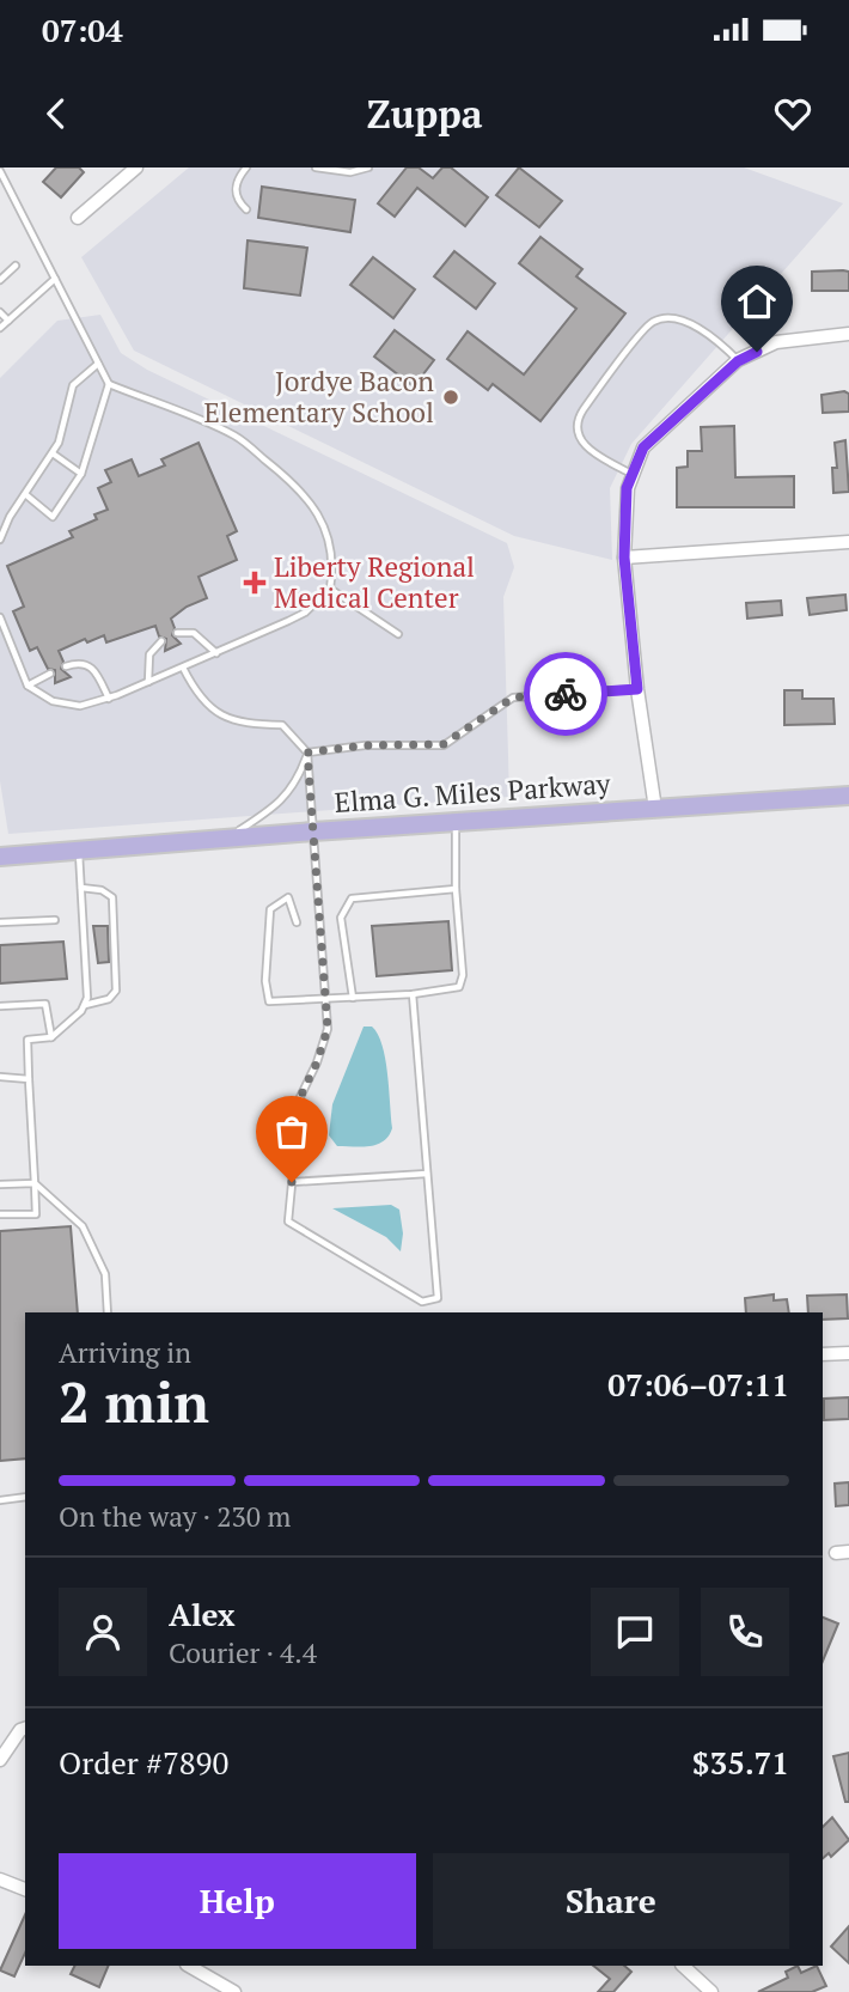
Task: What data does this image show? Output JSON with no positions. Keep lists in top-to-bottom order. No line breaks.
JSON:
{"streets":{"main road":["Elma G. Miles Parkway"]},"places":{"other":["Jordye Bacon Elementary School"],"health":["Liberty Regional Medical Center"]},"page":{"status":"07:04","header":"Zuppa","heading":["2 min","Arriving in","07:06–07:11"],"panel":["Alex","Courier · 4.4","Order #7890","$35.71"],"bar":"On the way · 230 m","buttons":["Help","Share"]}}
